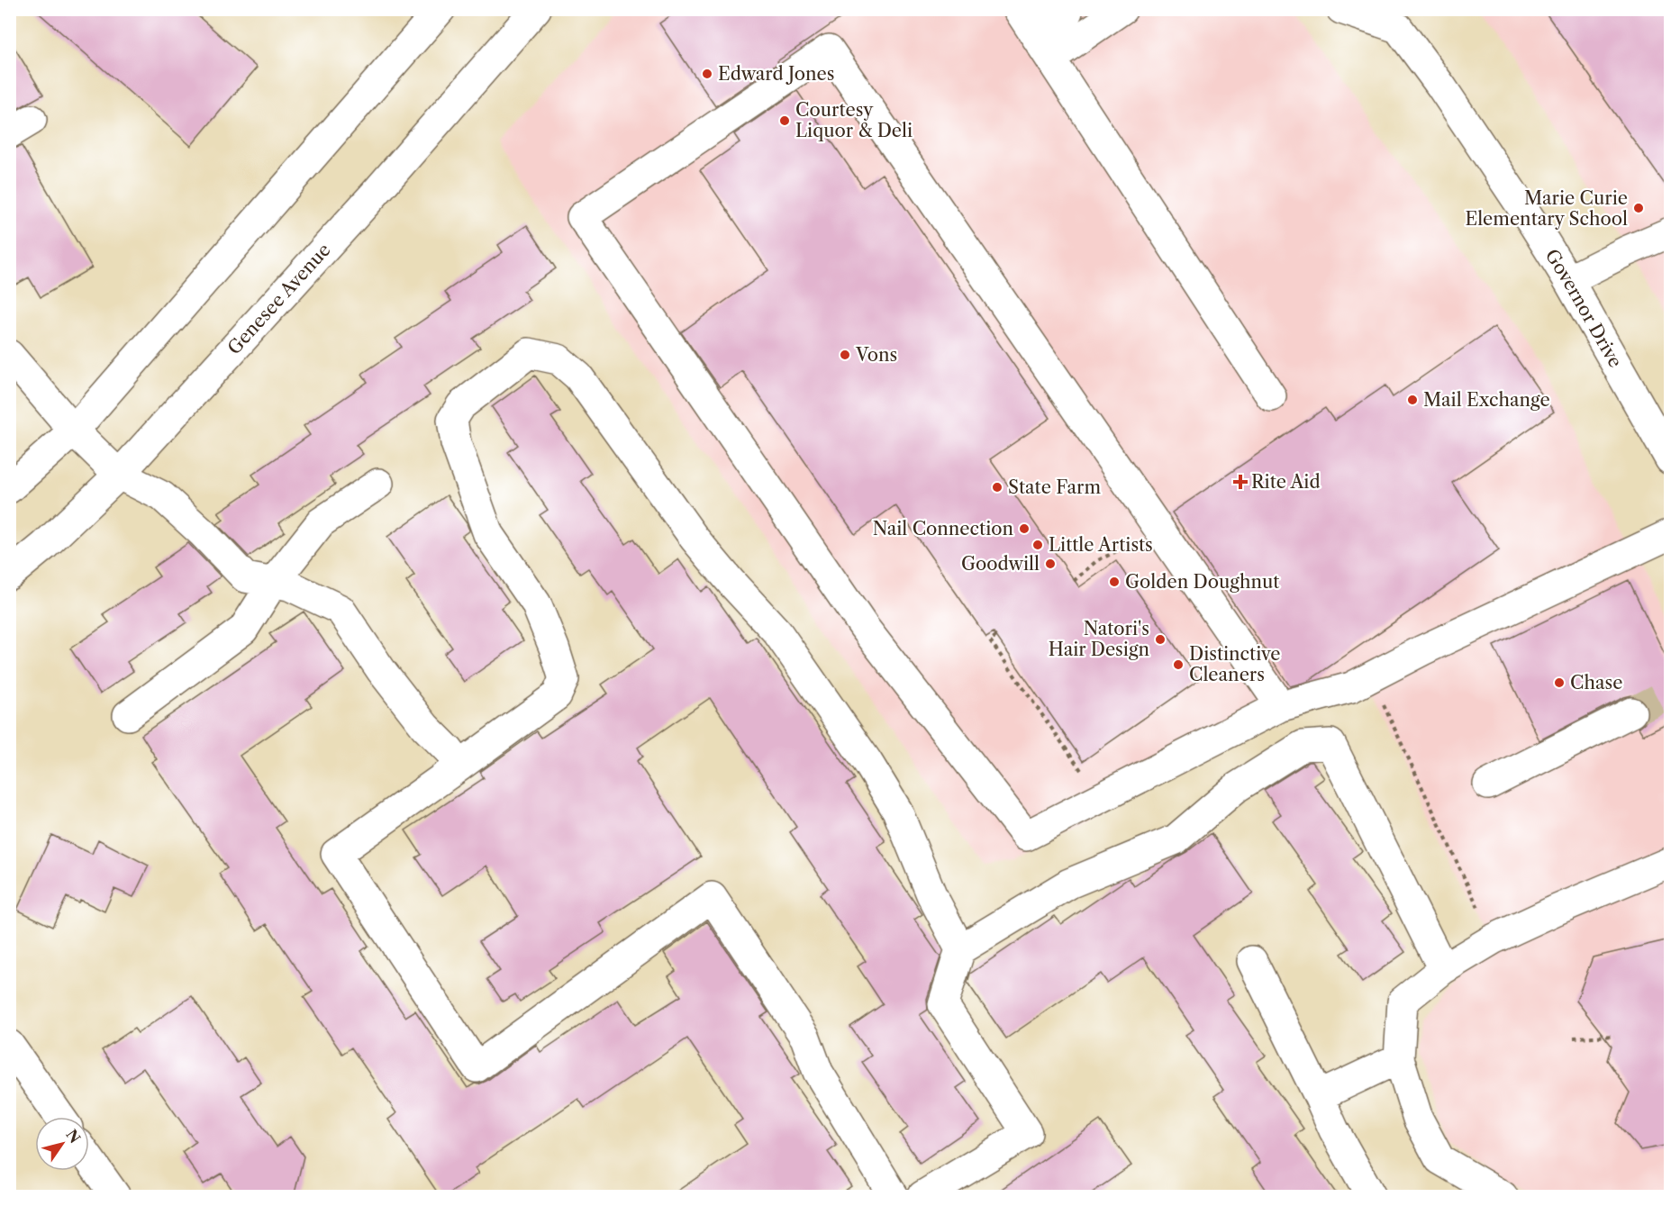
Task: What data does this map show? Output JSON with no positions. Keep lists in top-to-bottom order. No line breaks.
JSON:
{"streets":{"main road":["Genesee Avenue","Governor Drive"]},"places":{"other":["Edward Jones","Courtesy Liquor & Deli","Marie Curie Elementary School","Vons","Mail Exchange","State Farm","Nail Connection","Little Artists","Goodwill","Golden Doughnut","Natori's Hair Design","Distinctive Cleaners","Chase"],"health":["Rite Aid"]},"north":"top right"}
